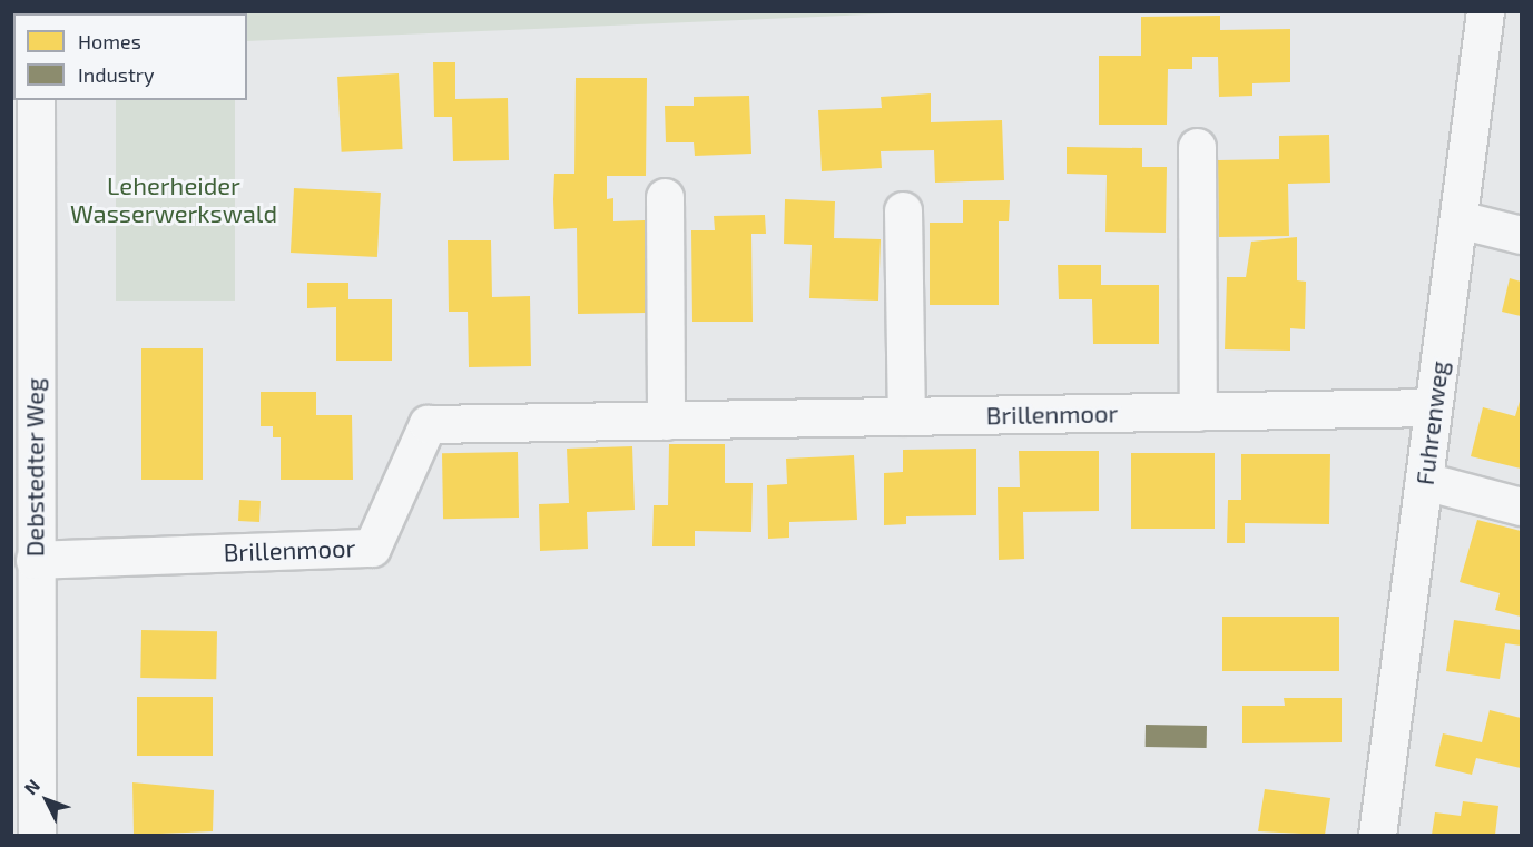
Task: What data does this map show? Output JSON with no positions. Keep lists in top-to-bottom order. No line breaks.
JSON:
{"streets":{"street":["Brillenmoor","Fuhrenweg","Debstedter Weg"]},"crossings":[["Brillenmoor","Fuhrenweg"],["Brillenmoor","Debstedter Weg"]],"parks":["Leherheider Wasserwerkswald"],"legend":["Homes","Industry"],"north":"top left"}
